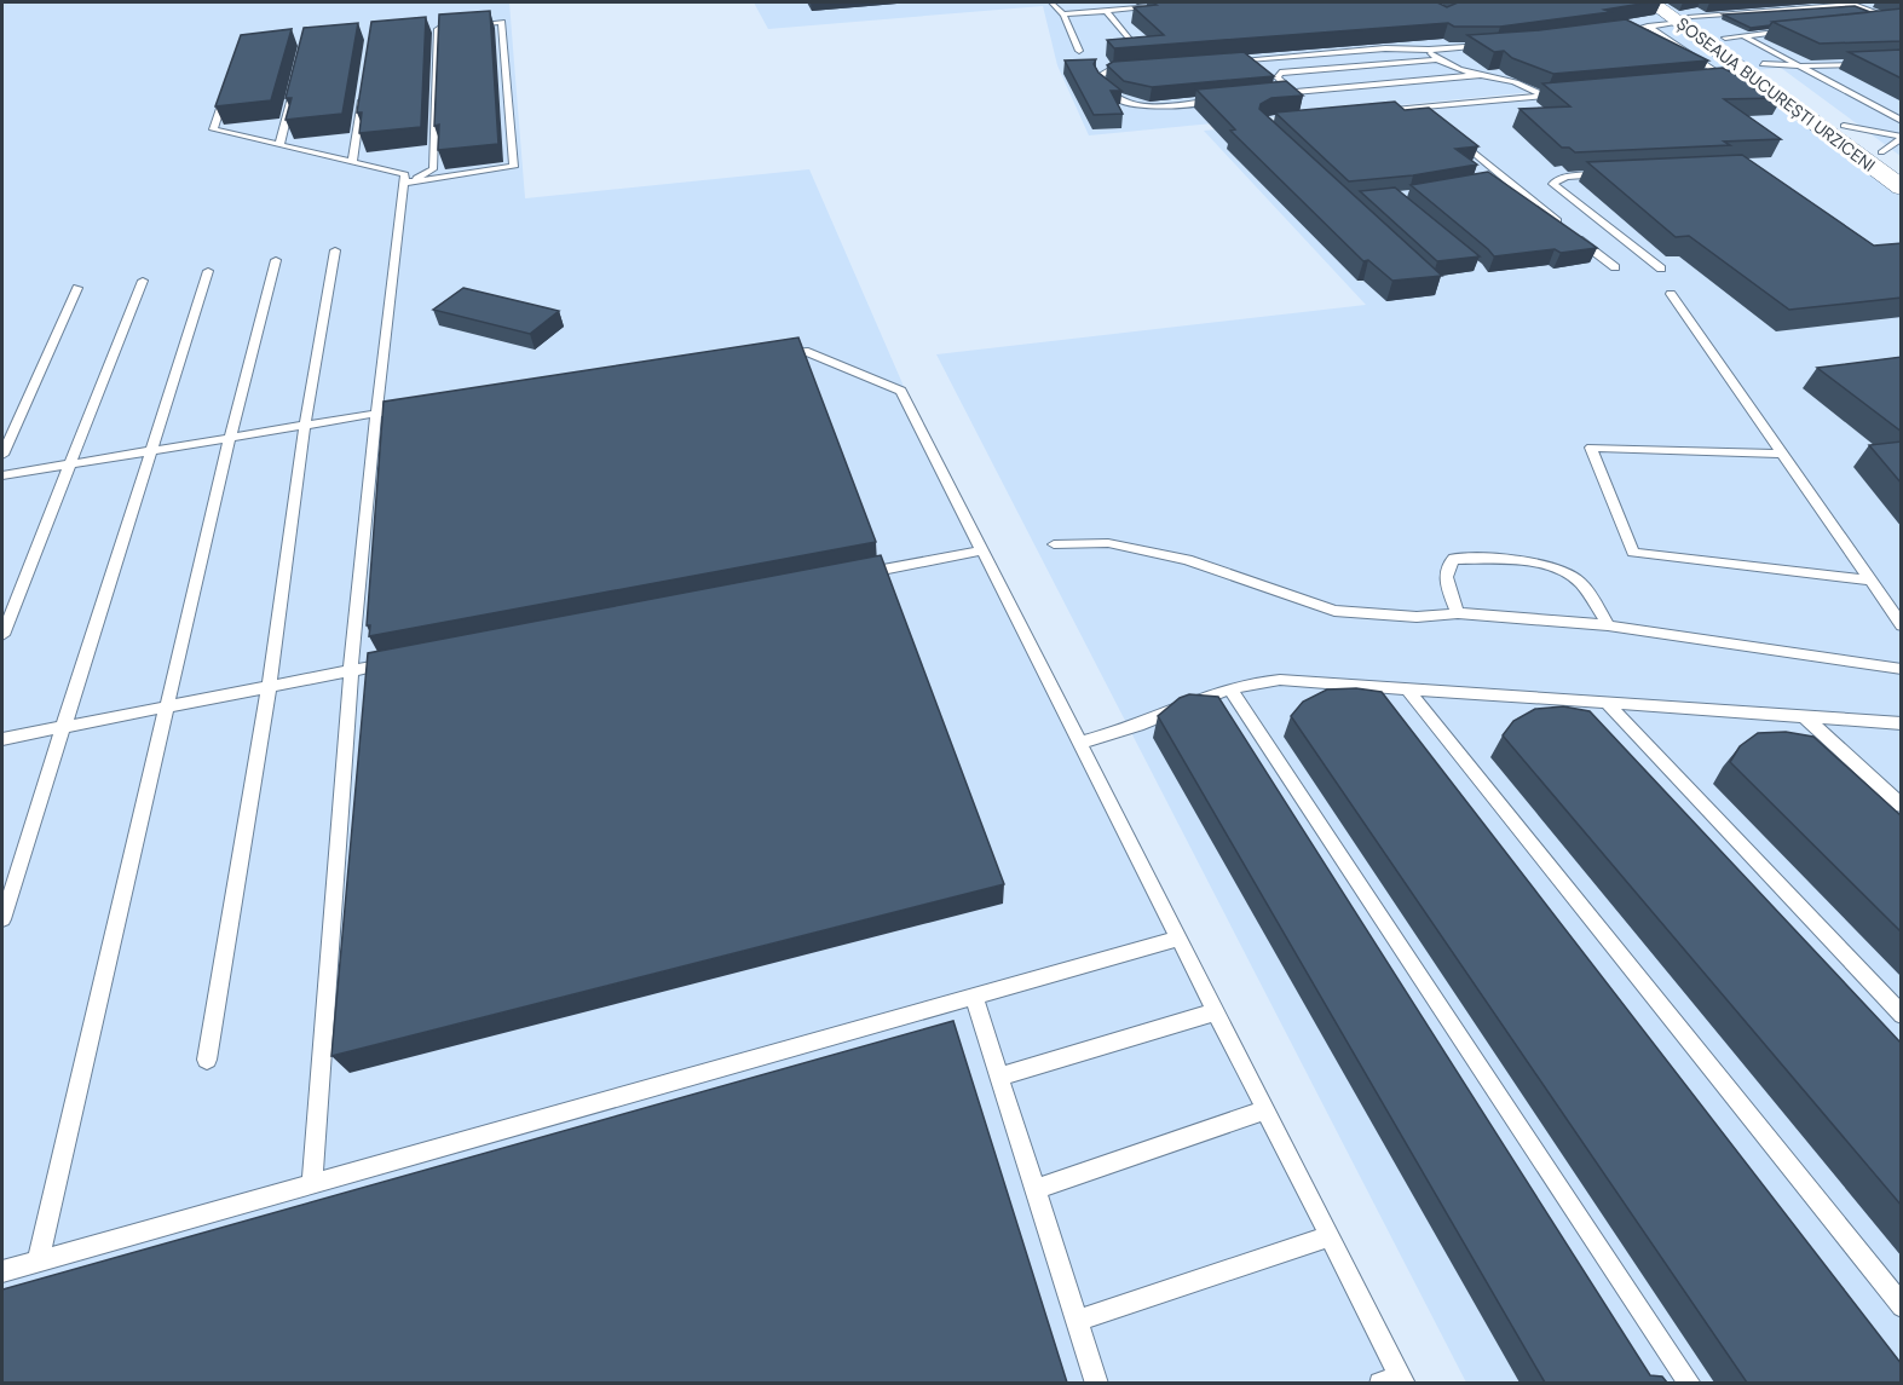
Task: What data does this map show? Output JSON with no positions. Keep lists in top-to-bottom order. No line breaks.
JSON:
{"streets":{"highway":["ȘOSEAUA BUCUREȘTI URZICENI"]}}
